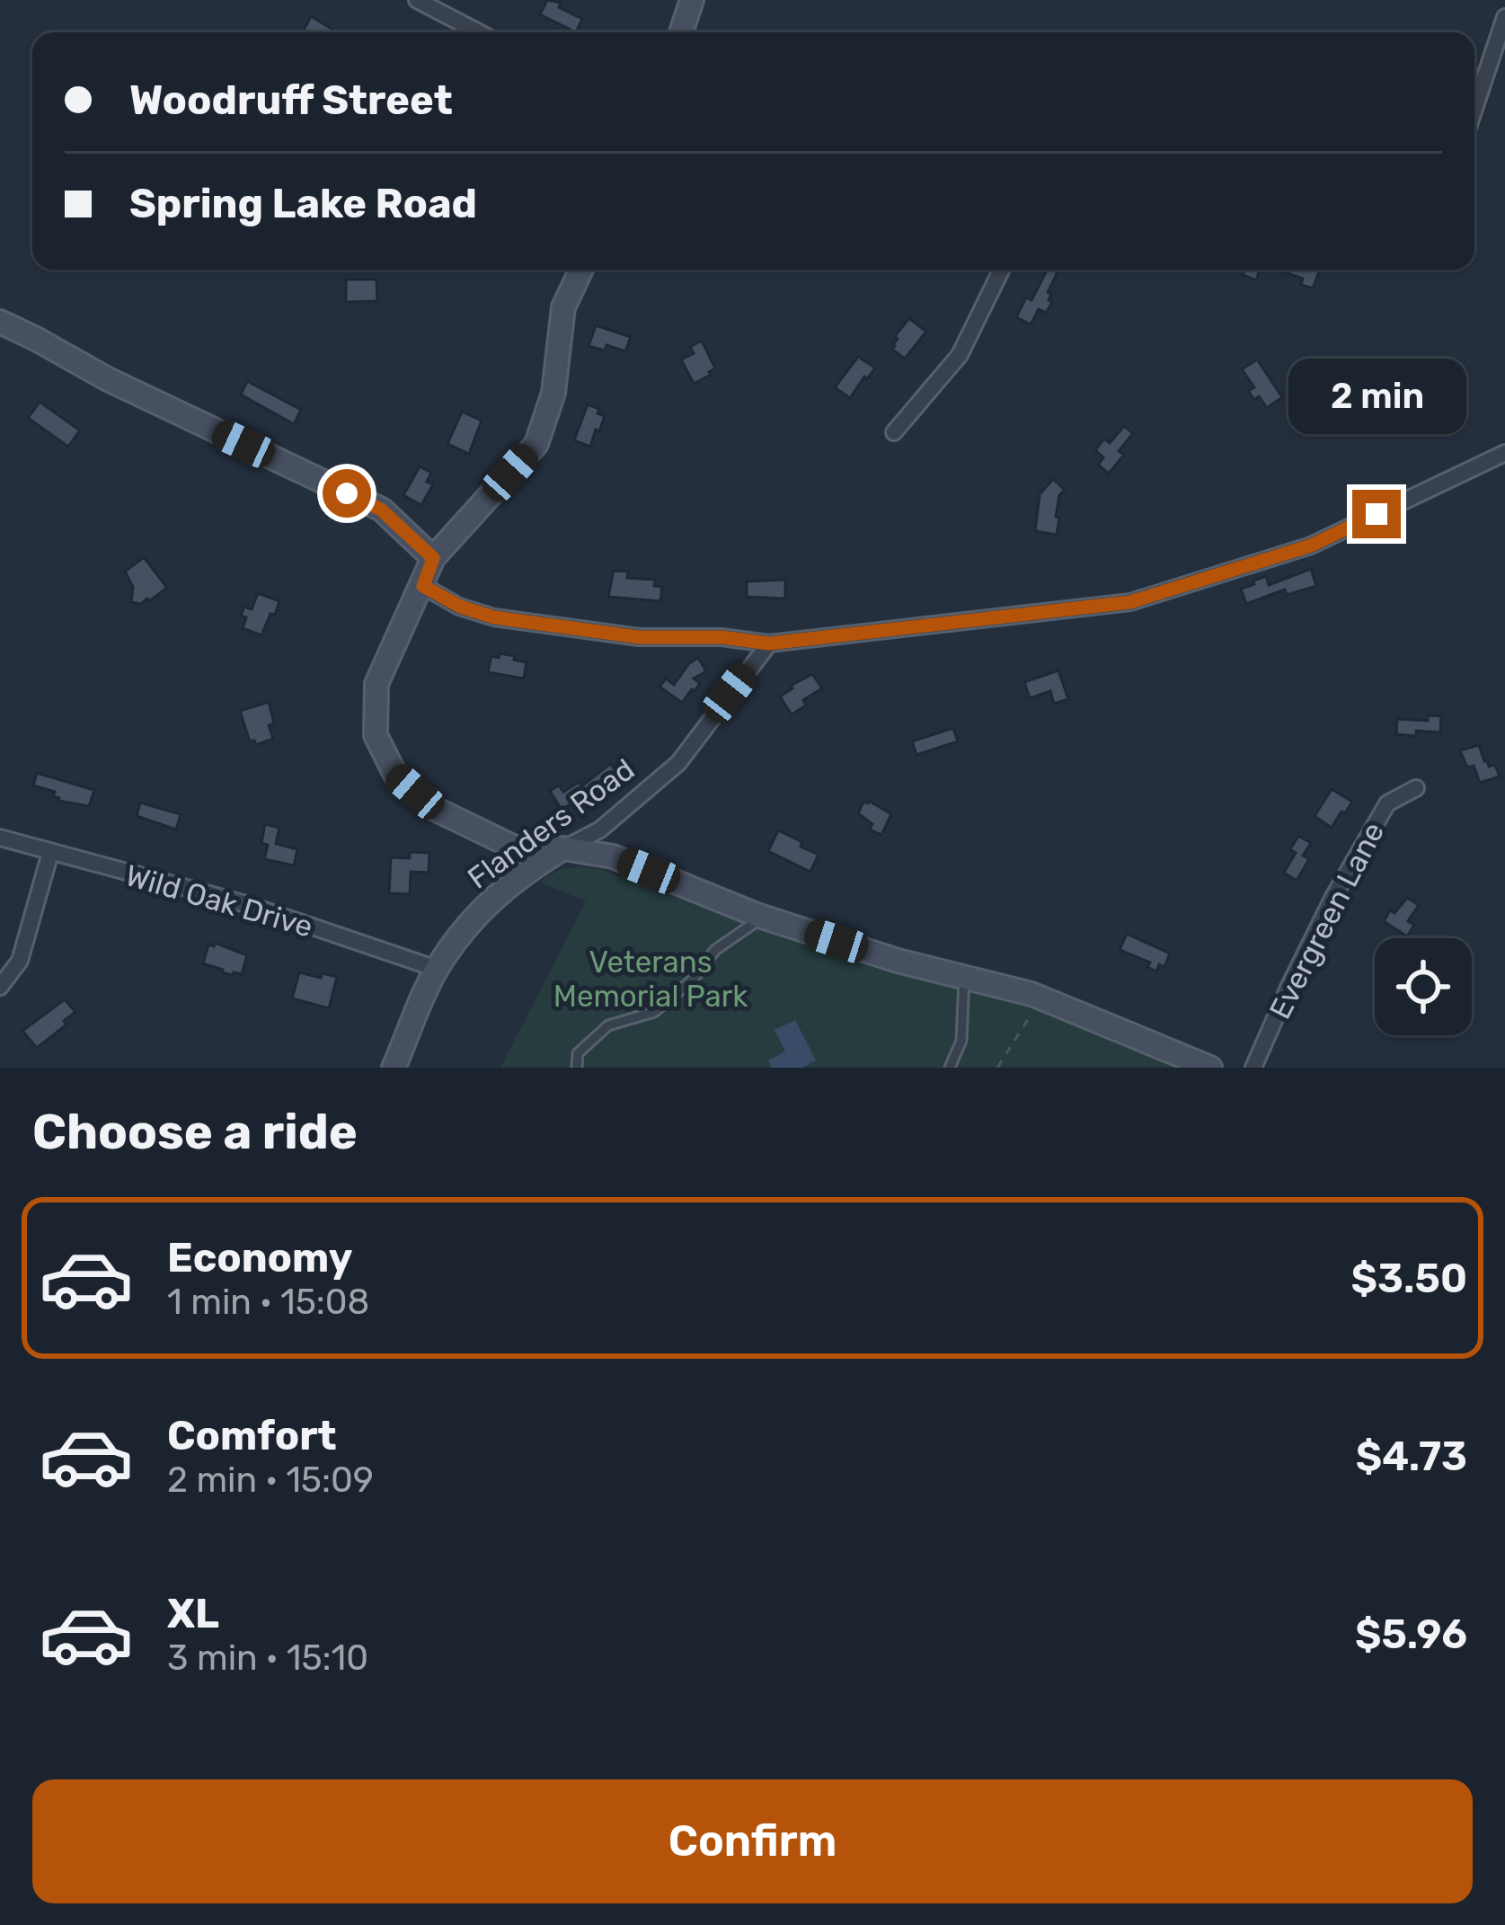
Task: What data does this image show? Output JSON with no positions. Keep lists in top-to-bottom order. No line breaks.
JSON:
{"streets":{"street":["Flanders Road","Wild Oak Drive","Evergreen Lane"]},"crossings":[["Flanders Road","Wild Oak Drive"]],"parks":["Veterans Memorial Park"],"page":{"banner":["Woodruff Street","Spring Lake Road"],"bubble":"2 min","heading":"Choose a ride","list":[{"name":"Economy","note":"1 min · 15:08","value":"$3.50"},{"name":"Comfort","note":"2 min · 15:09","value":"$4.73"},{"name":"XL","note":"3 min · 15:10","value":"$5.96"}],"buttons":"Confirm"}}
